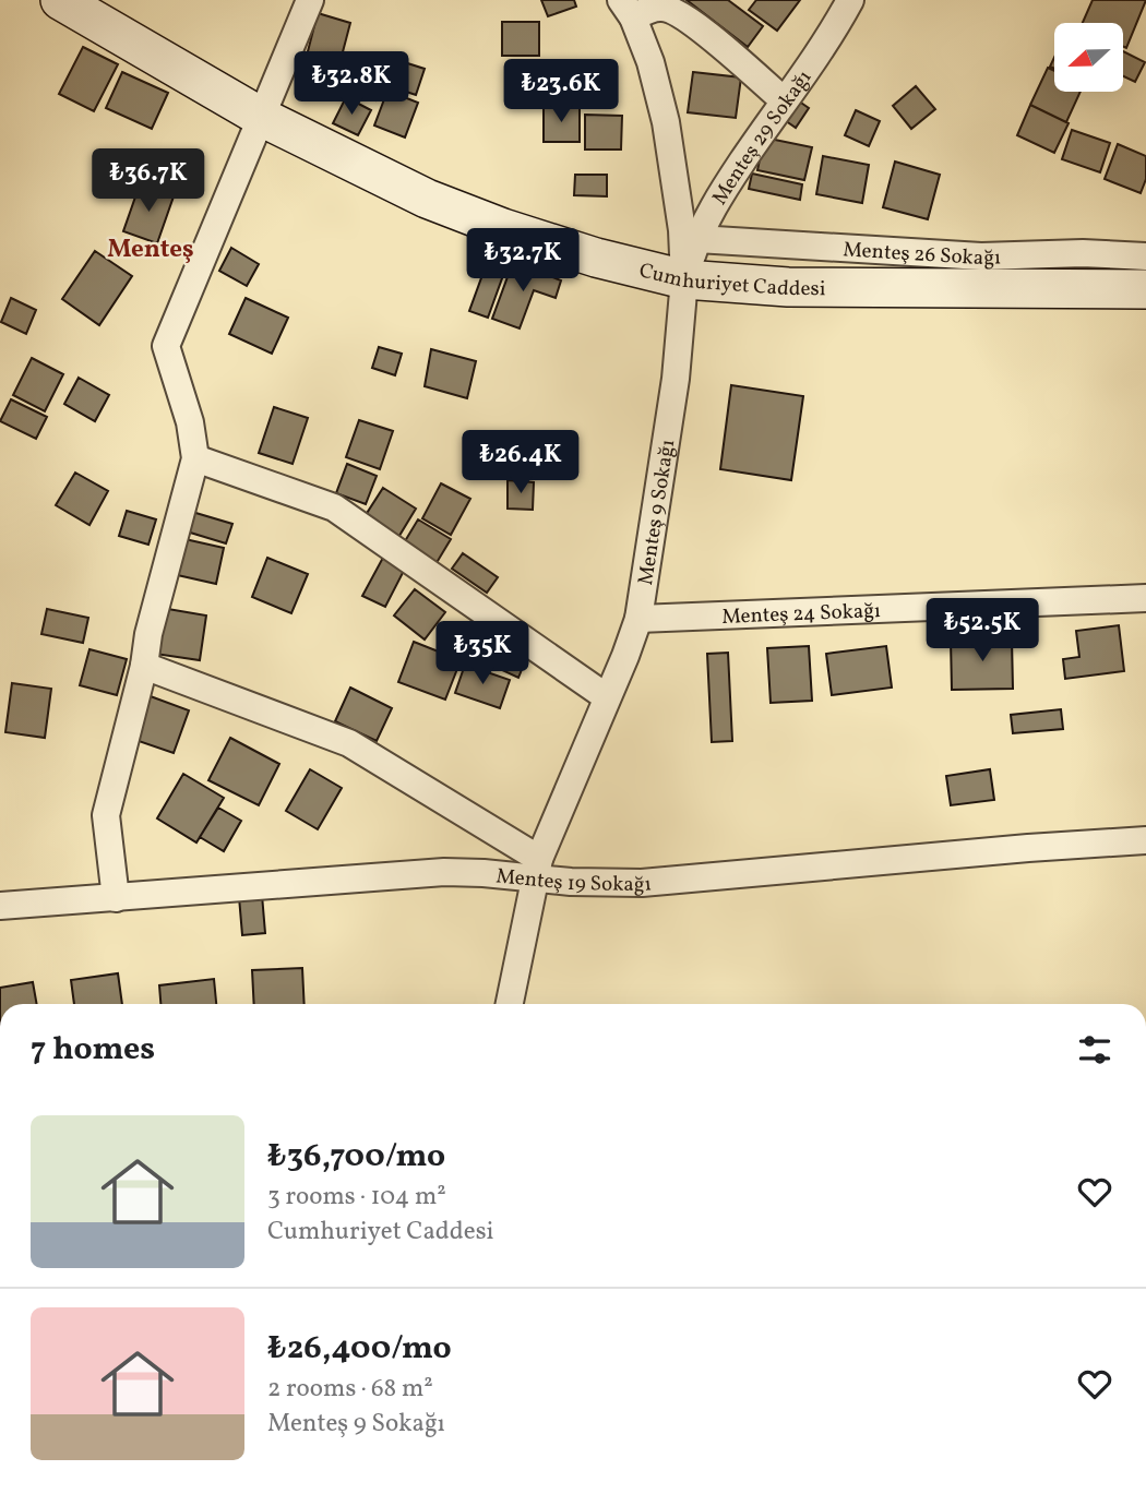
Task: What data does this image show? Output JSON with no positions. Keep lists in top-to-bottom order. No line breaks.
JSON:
{"streets":{"main road":["Cumhuriyet Caddesi"],"street":["Menteş 29 Sokağı","Menteş 26 Sokağı","Menteş 9 Sokağı","Menteş 24 Sokağı","Menteş 19 Sokağı"]},"crossings":[["Menteş 29 Sokağı","Menteş 26 Sokağı"],["Menteş 29 Sokağı","Cumhuriyet Caddesi"],["Menteş 29 Sokağı","Menteş 9 Sokağı"],["Cumhuriyet Caddesi","Menteş 9 Sokağı"],["Menteş 9 Sokağı","Menteş 24 Sokağı"],["Menteş 9 Sokağı","Menteş 19 Sokağı"]],"districts":["Menteş"],"north":"left","page":{"price":["₺32.8K","₺23.6K","₺36.7K","₺32.7K","₺26.4K","₺52.5K","₺35K"],"heading":"7 homes","list":[{"name":"₺36,700/mo","note":"3 rooms · 104 m² · Cumhuriyet Caddesi"},{"name":"₺26,400/mo","note":"2 rooms · 68 m² · Menteş 9 Sokağı"}]}}
